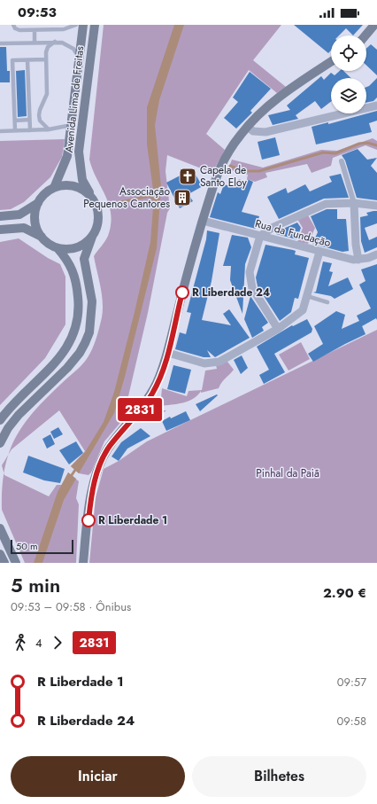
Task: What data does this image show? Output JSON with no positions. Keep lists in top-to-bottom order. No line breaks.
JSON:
{"streets":{"main road":["Avenida Lima de Freitas"],"street":["Rua da Fundação"]},"parks":["Pinhal da Paiã"],"places":{"church":["Capela de Santo Eloy"],"building":["Associação Pequenos Cantores"],"other":["R Liberdade 24","R Liberdade 1"]},"lines":["bus line 2831"],"scale_bar":"50 m","page":{"status":"09:53","on_map":"2831","scale":"50 m","heading":["5 min","09:53 – 09:58 · Ônibus","2.90 €"],"legs":["4","2831"],"list":[{"name":"R Liberdade 1","value":"09:57"},{"name":"R Liberdade 24","value":"09:58"}],"buttons":["Iniciar","Bilhetes"]}}
